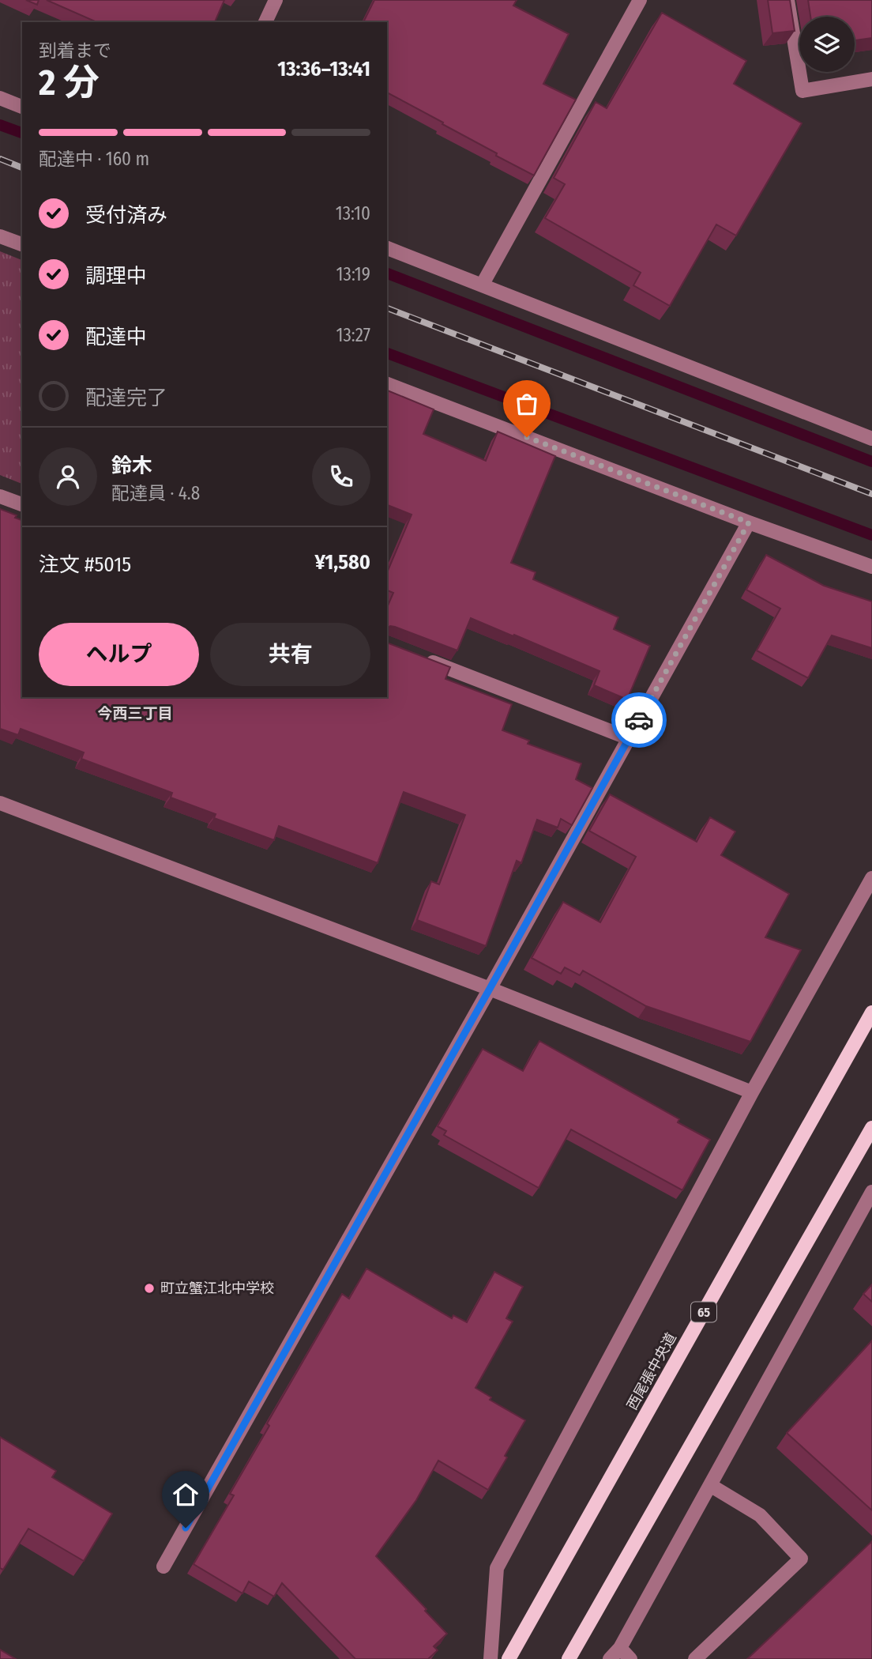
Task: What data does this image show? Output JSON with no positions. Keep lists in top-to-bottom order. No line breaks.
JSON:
{"streets":{"main road":["65","西尾張中央道"]},"districts":["今西三丁目"],"places":["町立蟹江北中学校"],"page":{"heading":["2 分","到着まで","13:36–13:41"],"panel":["鈴木","配達員 · 4.8","注文 #5015","¥1,580"],"bar":"配達中 · 160 m","list":[["受付済み","13:10"],["調理中","13:19"],["配達中","13:27"],"配達完了"],"buttons":["ヘルプ","共有"]}}
